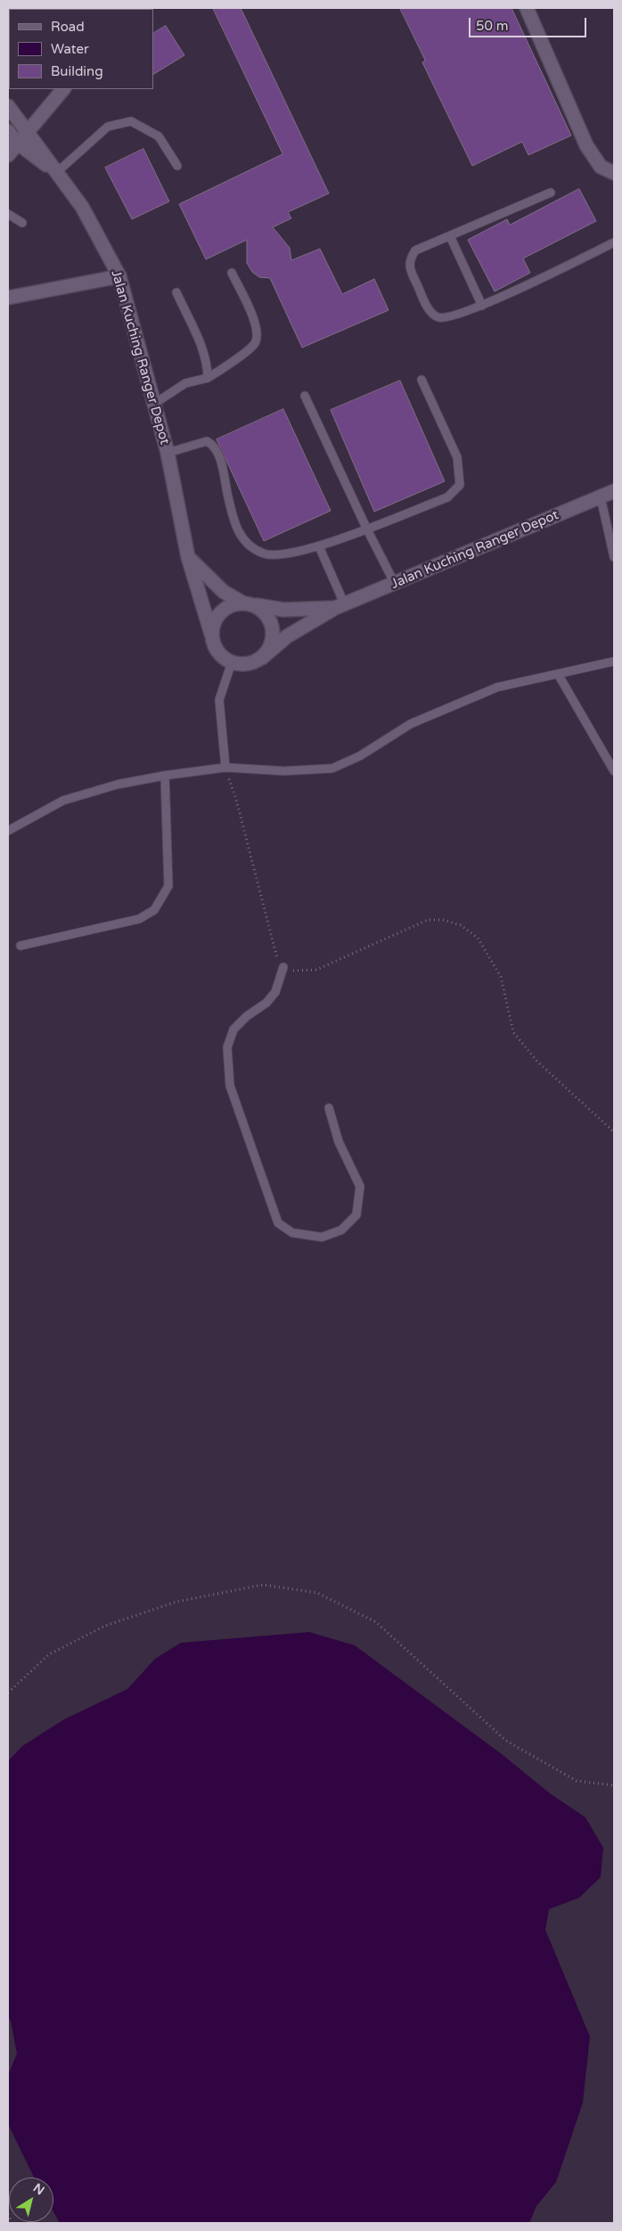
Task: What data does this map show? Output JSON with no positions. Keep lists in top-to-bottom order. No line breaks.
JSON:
{"streets":{"street":["Jalan Kuching Ranger Depot"]},"legend":["Road","Water","Building"],"scale_bar":"50 m","north":"top right"}
